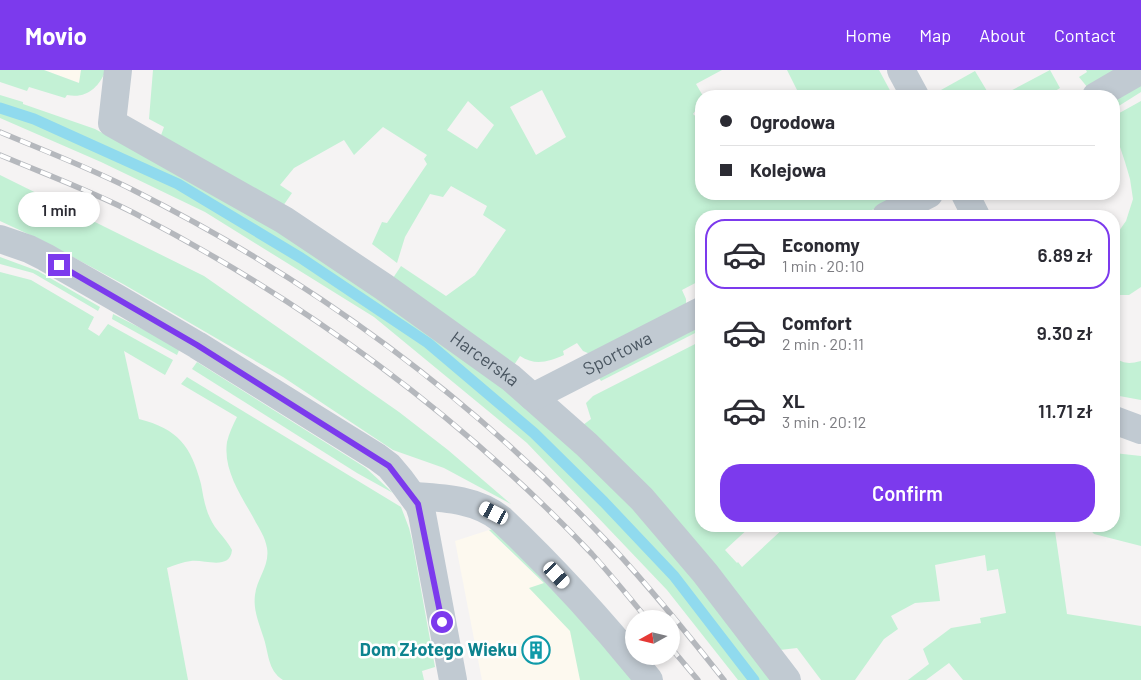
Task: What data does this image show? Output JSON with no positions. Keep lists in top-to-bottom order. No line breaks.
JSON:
{"streets":{"street":["Sportowa","Harcerska"]},"crossings":[["Sportowa","Harcerska"]],"places":{"building":["Dom Złotego Wieku"]},"north":"left","page":{"header":"Movio","nav":["Home","Map","About","Contact"],"banner":["Ogrodowa","Kolejowa"],"bubble":"1 min","list":[{"name":"Economy","note":"1 min · 20:10","value":"6.89 zł"},{"name":"Comfort","note":"2 min · 20:11","value":"9.30 zł"},{"name":"XL","note":"3 min · 20:12","value":"11.71 zł"}],"buttons":"Confirm"}}
